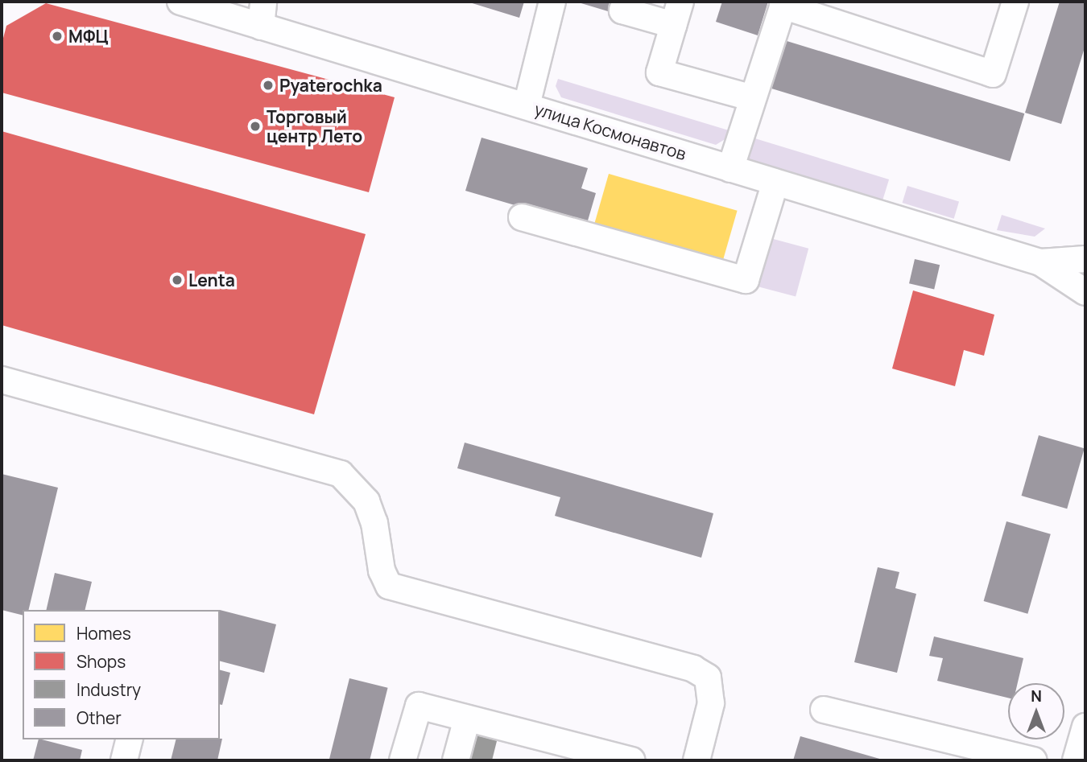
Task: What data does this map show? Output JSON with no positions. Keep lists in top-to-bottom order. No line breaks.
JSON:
{"streets":{"street":["улица Космонавтов"]},"places":["МФЦ","Pyaterochka","Торговый центр Лето","Lenta"],"legend":["Homes","Shops","Industry","Other"],"north":"top"}
